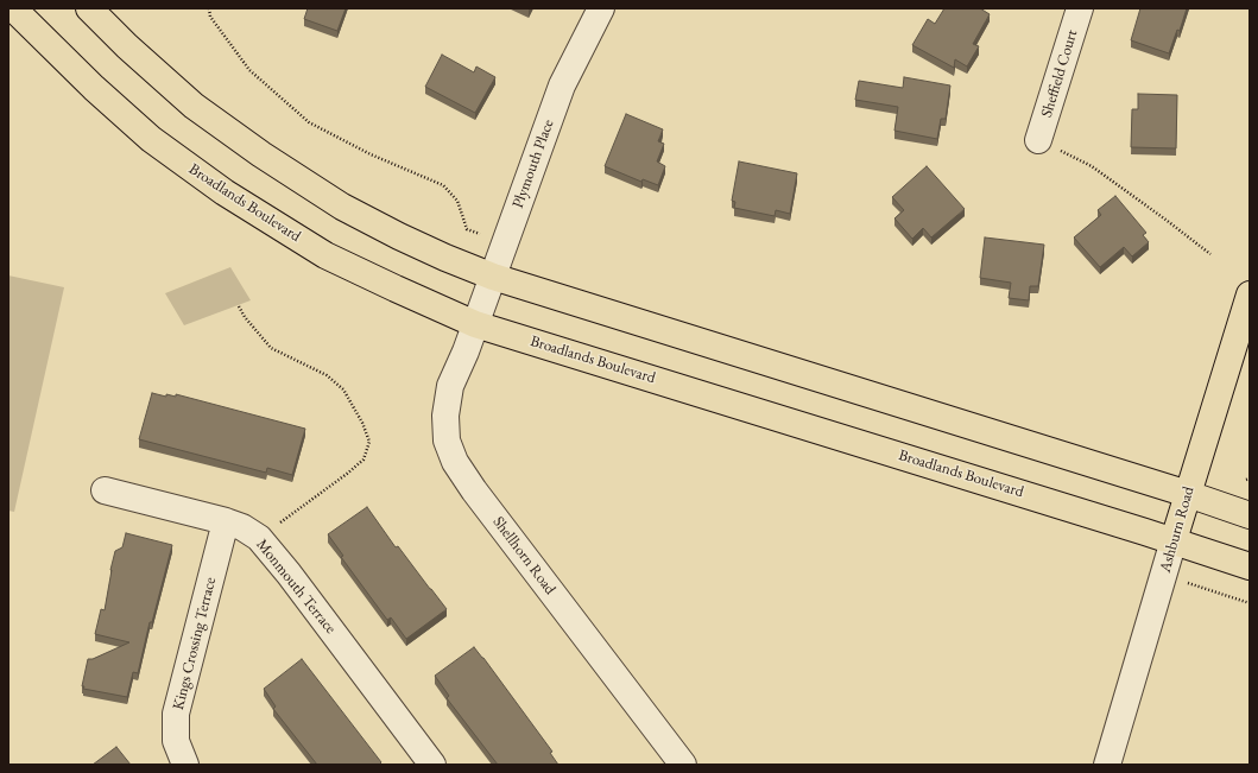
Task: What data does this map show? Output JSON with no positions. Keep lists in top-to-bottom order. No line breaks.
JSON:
{"streets":{"main road":["Broadlands Boulevard","Ashburn Road"],"street":["Sheffield Court","Plymouth Place","Shellhorn Road","Monmouth Terrace","Kings Crossing Terrace"]},"crossings":[["Plymouth Place","Broadlands Boulevard"],["Plymouth Place","Shellhorn Road"],["Broadlands Boulevard","Ashburn Road"],["Broadlands Boulevard","Shellhorn Road"],["Monmouth Terrace","Kings Crossing Terrace"]]}
